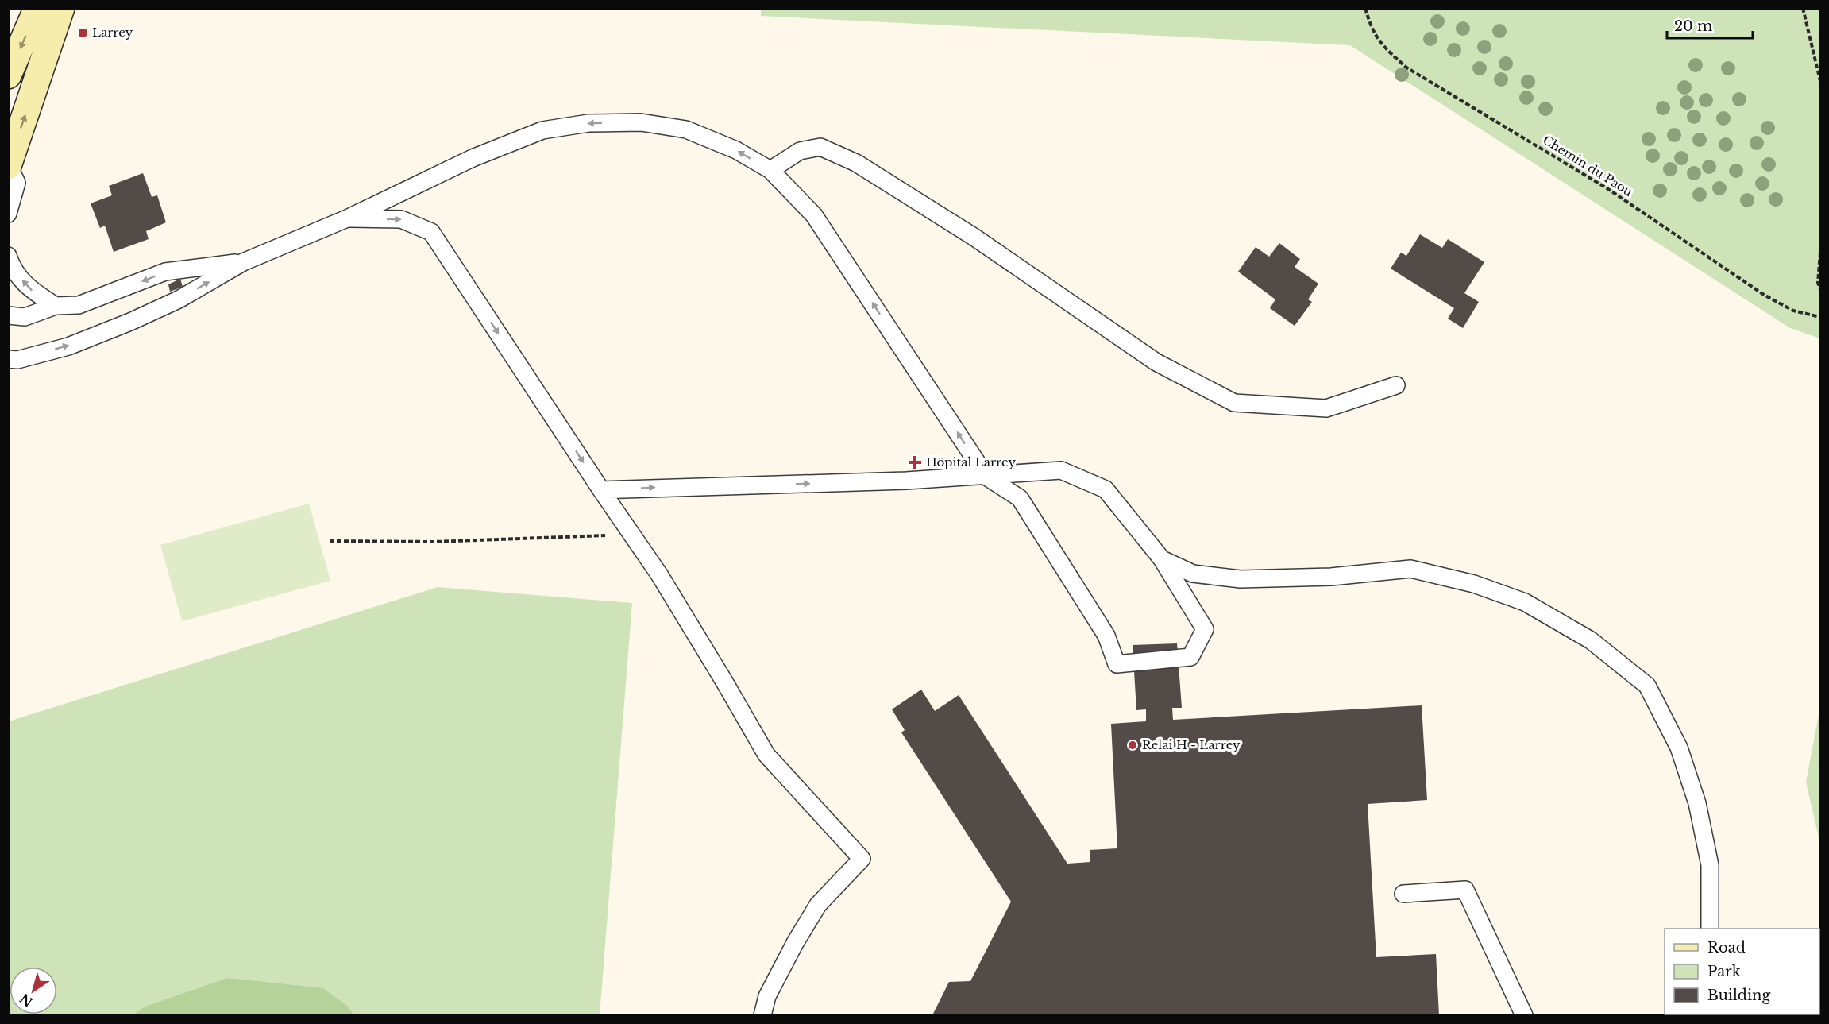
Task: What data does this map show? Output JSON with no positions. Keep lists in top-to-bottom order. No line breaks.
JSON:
{"streets":{"path":["Chemin du Paou"]},"places":{"transit":["Larrey"],"health":["Hôpital Larrey"],"other":["Relai H - Larrey"]},"legend":["Road","Park","Building"],"scale_bar":"20 m","north":"bottom left"}
